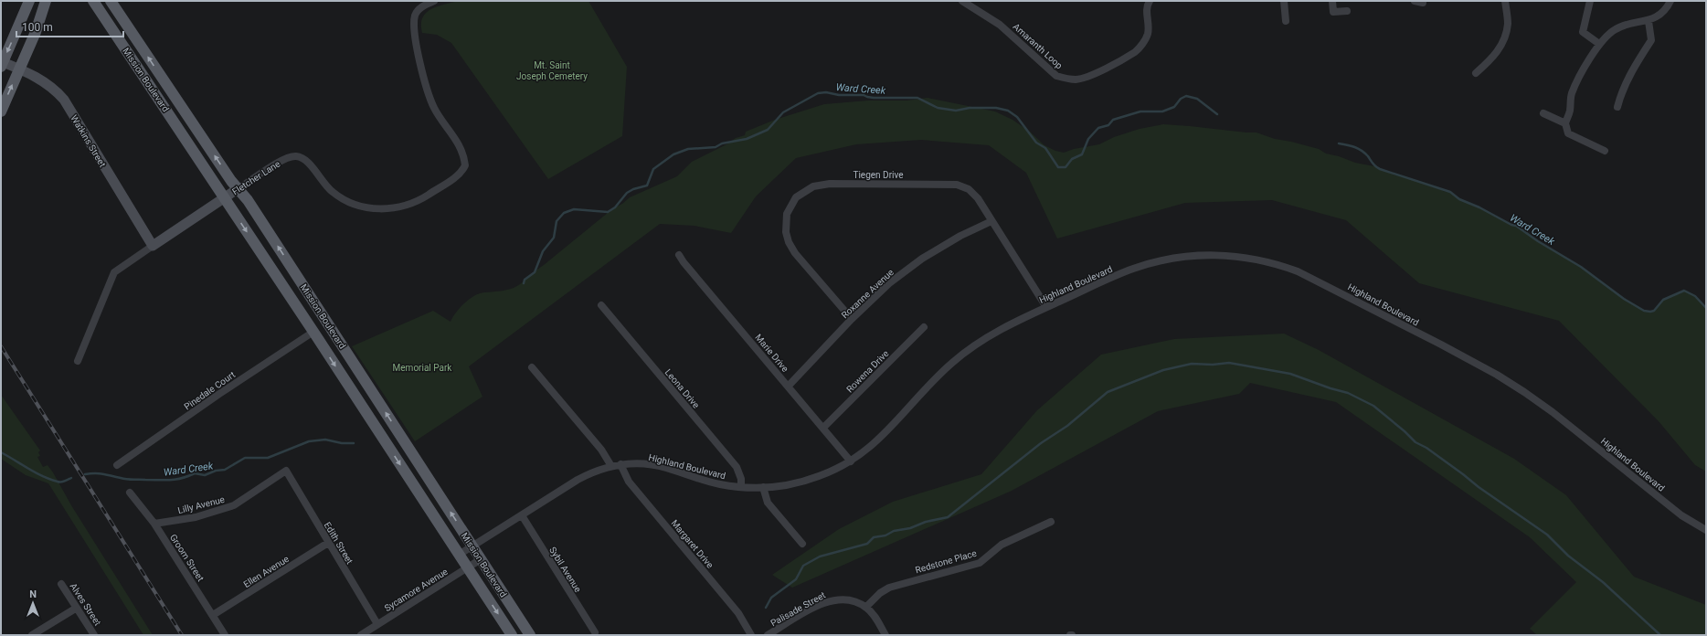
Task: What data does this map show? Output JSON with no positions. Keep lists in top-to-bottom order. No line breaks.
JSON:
{"streets":{"main road":["Mission Boulevard"],"street":["Amaranth Loop","Watkins Street","Tiegen Drive","Fletcher Lane","Highland Boulevard","Roxanne Avenue","Marie Drive","Rowena Drive","Leona Drive","Pinedale Court","Lilly Avenue","Edith Street","Margaret Drive","Groom Street","Redstone Place","Sybil Avenue","Ellen Avenue","Sycamore Avenue","Alves Street","Palisade Street"]},"crossings":[["Mission Boulevard","Fletcher Lane"],["Mission Boulevard","Highland Boulevard"],["Mission Boulevard","Pinedale Court"],["Mission Boulevard","Sycamore Avenue"],["Watkins Street","Fletcher Lane"],["Tiegen Drive","Highland Boulevard"],["Tiegen Drive","Roxanne Avenue"],["Highland Boulevard","Marie Drive"],["Highland Boulevard","Leona Drive"],["Highland Boulevard","Margaret Drive"],["Highland Boulevard","Sybil Avenue"],["Roxanne Avenue","Marie Drive"],["Marie Drive","Rowena Drive"],["Lilly Avenue","Edith Street"],["Lilly Avenue","Groom Street"],["Edith Street","Ellen Avenue"],["Edith Street","Sycamore Avenue"],["Groom Street","Ellen Avenue"],["Redstone Place","Palisade Street"]],"water":["Ward Creek"],"parks":["Mt. Saint Joseph Cemetery","Memorial Park"],"scale_bar":"100 m","north":"top"}
